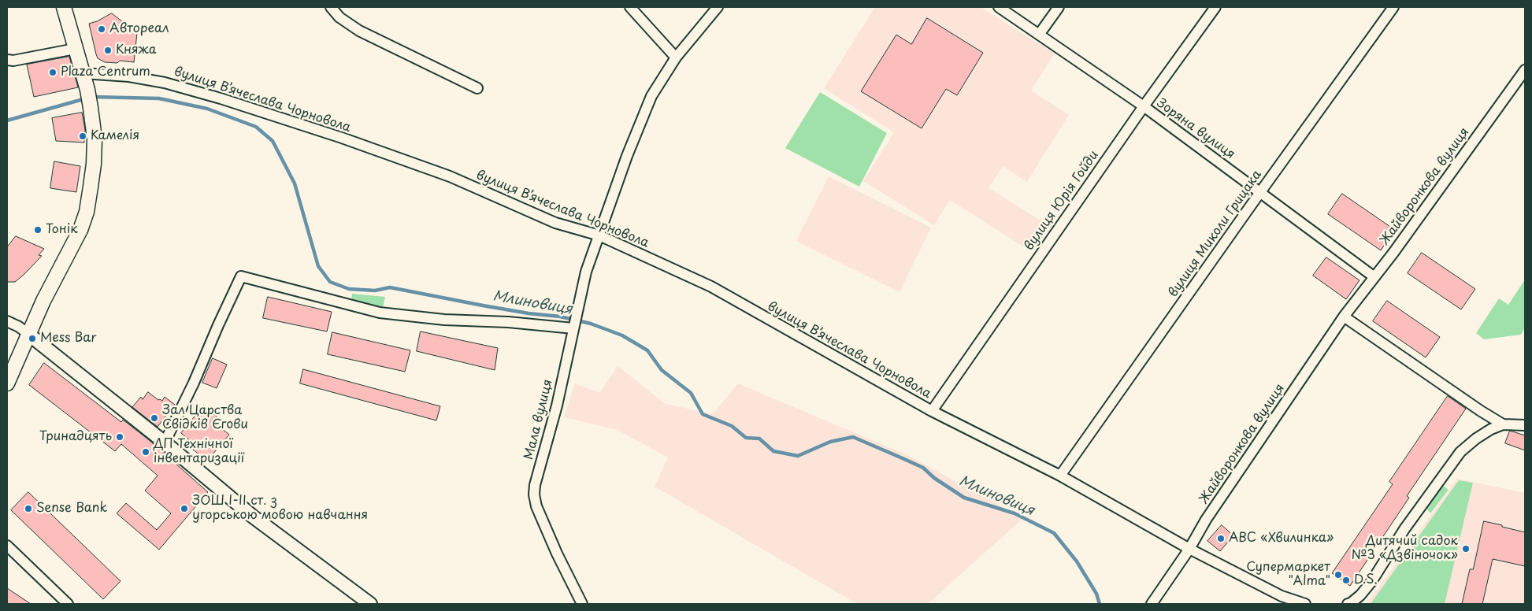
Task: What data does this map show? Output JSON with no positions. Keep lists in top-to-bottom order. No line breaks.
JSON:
{"streets":{"street":["вулиця Вʼячеслава Чорновола","Зоряна вулиця","Жайворонкова вулиця","вулиця Юрія Гойди","вулиця Миколи Грицака","Мала вулиця"]},"crossings":[["вулиця Вʼячеслава Чорновола","Жайворонкова вулиця"],["вулиця Вʼячеслава Чорновола","вулиця Юрія Гойди"],["вулиця Вʼячеслава Чорновола","вулиця Миколи Грицака"],["вулиця Вʼячеслава Чорновола","Мала вулиця"],["Зоряна вулиця","Жайворонкова вулиця"],["Зоряна вулиця","вулиця Юрія Гойди"],["Зоряна вулиця","вулиця Миколи Грицака"]],"water":["Млиновиця"],"places":["Автореал","Княжа","Plaza Centrum","Камелія","Тонік","Mess Bar","Зал Царства Свідків Єгови","Тринадцять","ДП Технічної інвентаризації","Sense Bank","ЗОШ І-ІІ ст. з угорською мовою навчання","АВС «Хвилинка»","Дитячий садок №3 «Дзвіночок»","Супермаркет \"Alma\"","D.S."]}
